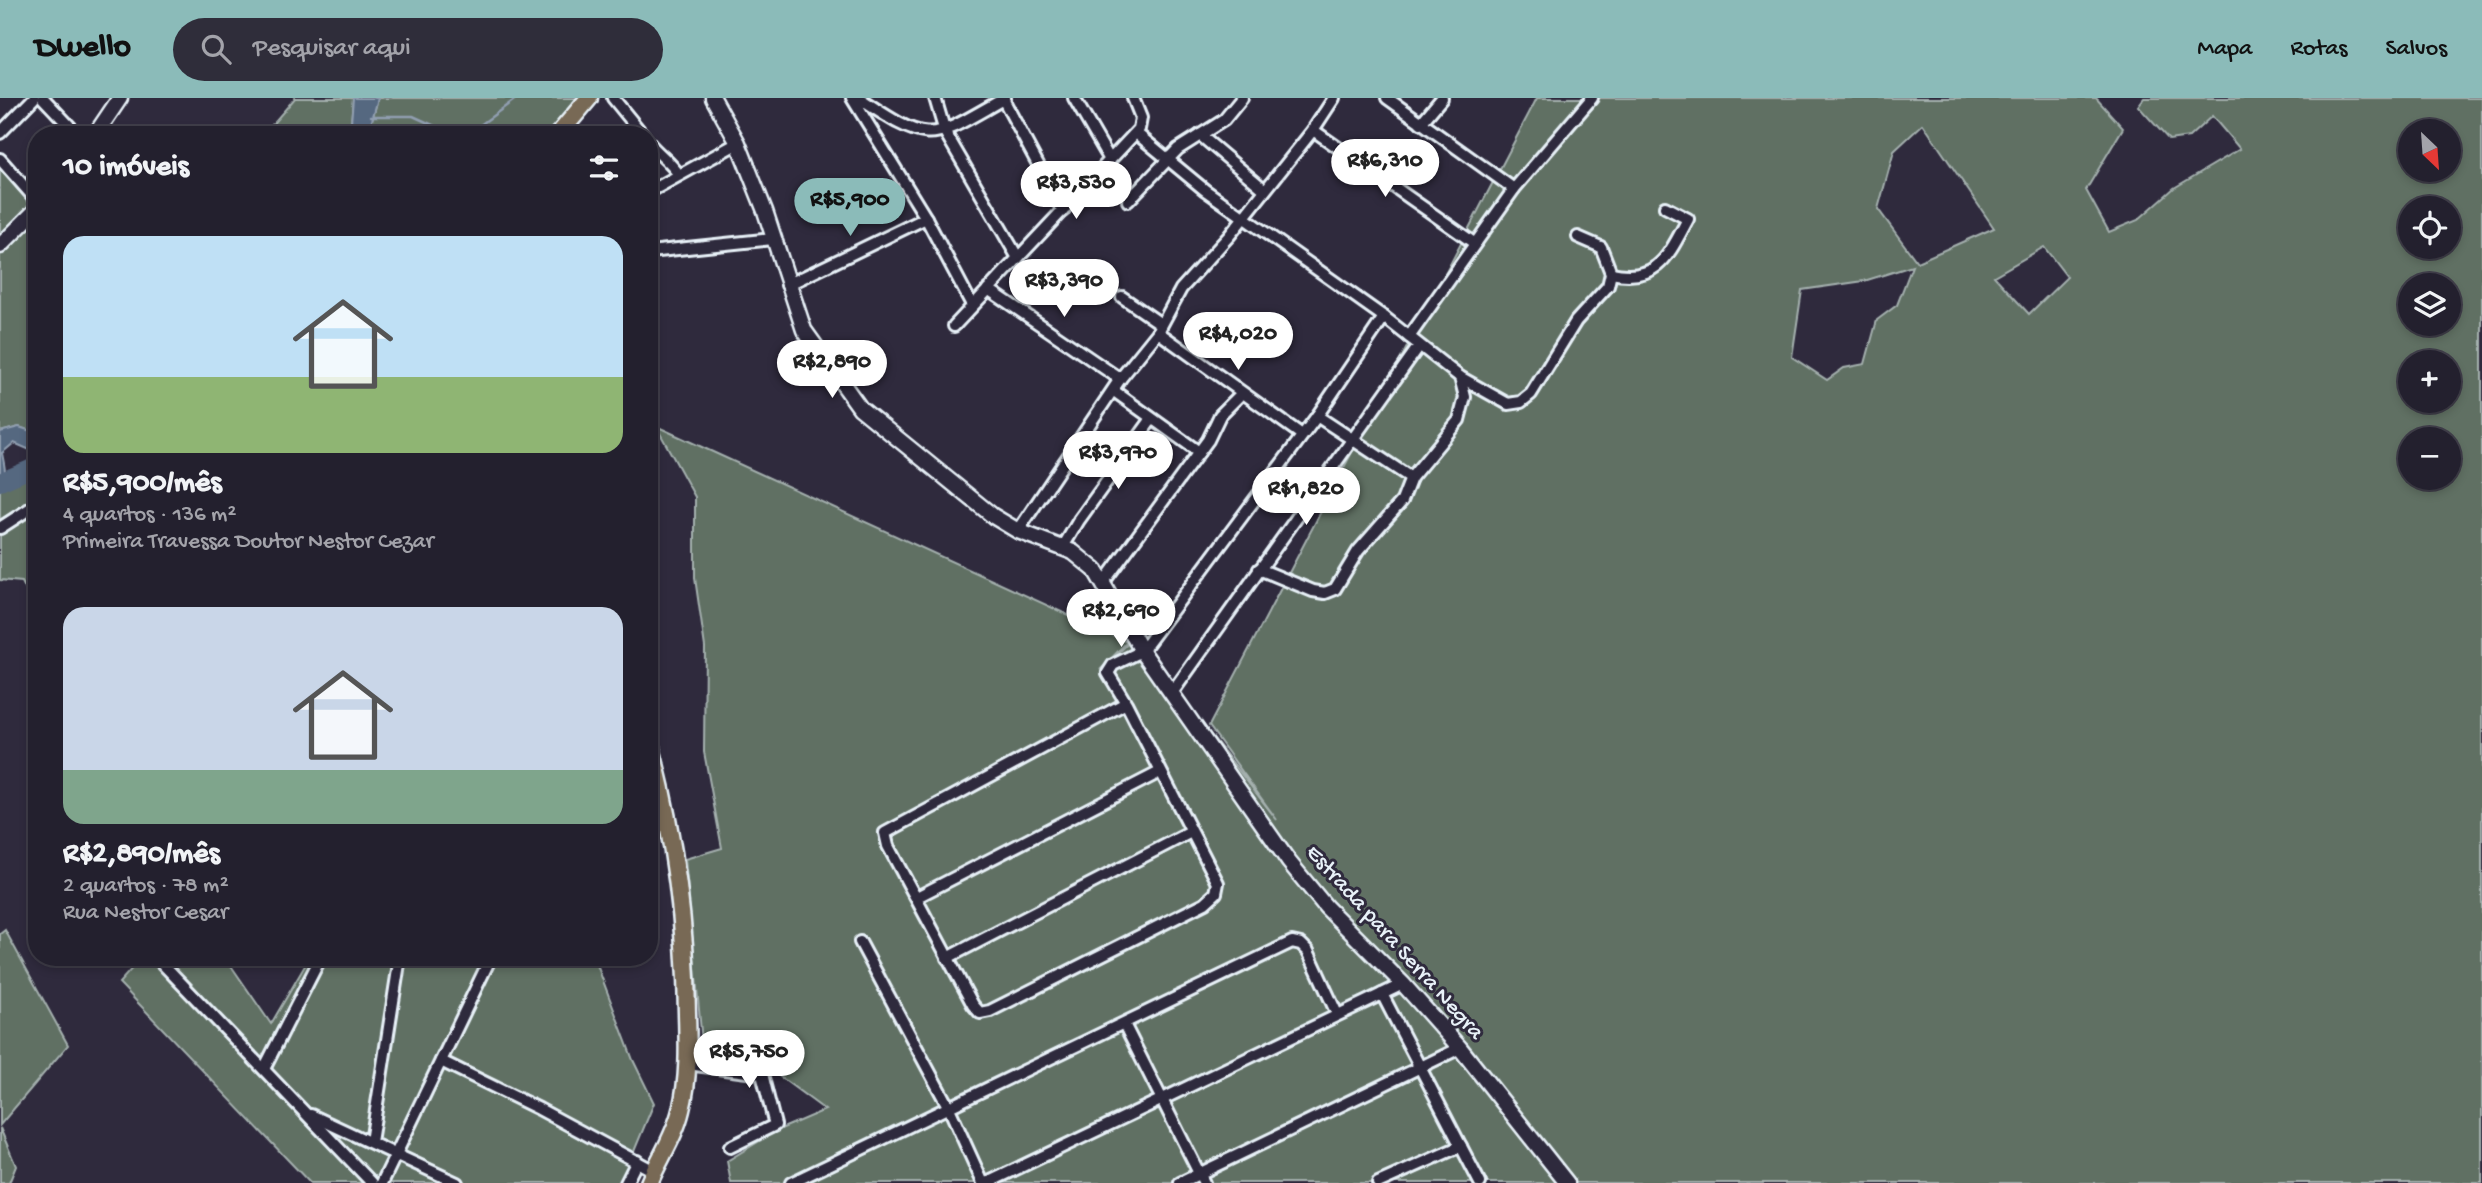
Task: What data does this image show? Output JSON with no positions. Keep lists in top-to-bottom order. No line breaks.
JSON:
{"streets":{"street":["Estrada para Serra Negra"]},"north":"bottom right","page":{"header":"Dwello","search":"Pesquisar aqui","nav":["Mapa","Rotas","Salvos"],"map_buttons":["+","−"],"heading":"10 imóveis","price":["R$6,310","R$3,530","R$5,900","R$3,390","R$4,020","R$2,890","R$3,970","R$1,820","R$2,690","R$5,750"],"list":[{"name":"R$5,900/mês","note":"4 quartos · 136 m² · Primeira Travessa Doutor Nestor Cezar"},{"name":"R$2,890/mês","note":"2 quartos · 78 m² · Rua Nestor Cesar"}]}}
